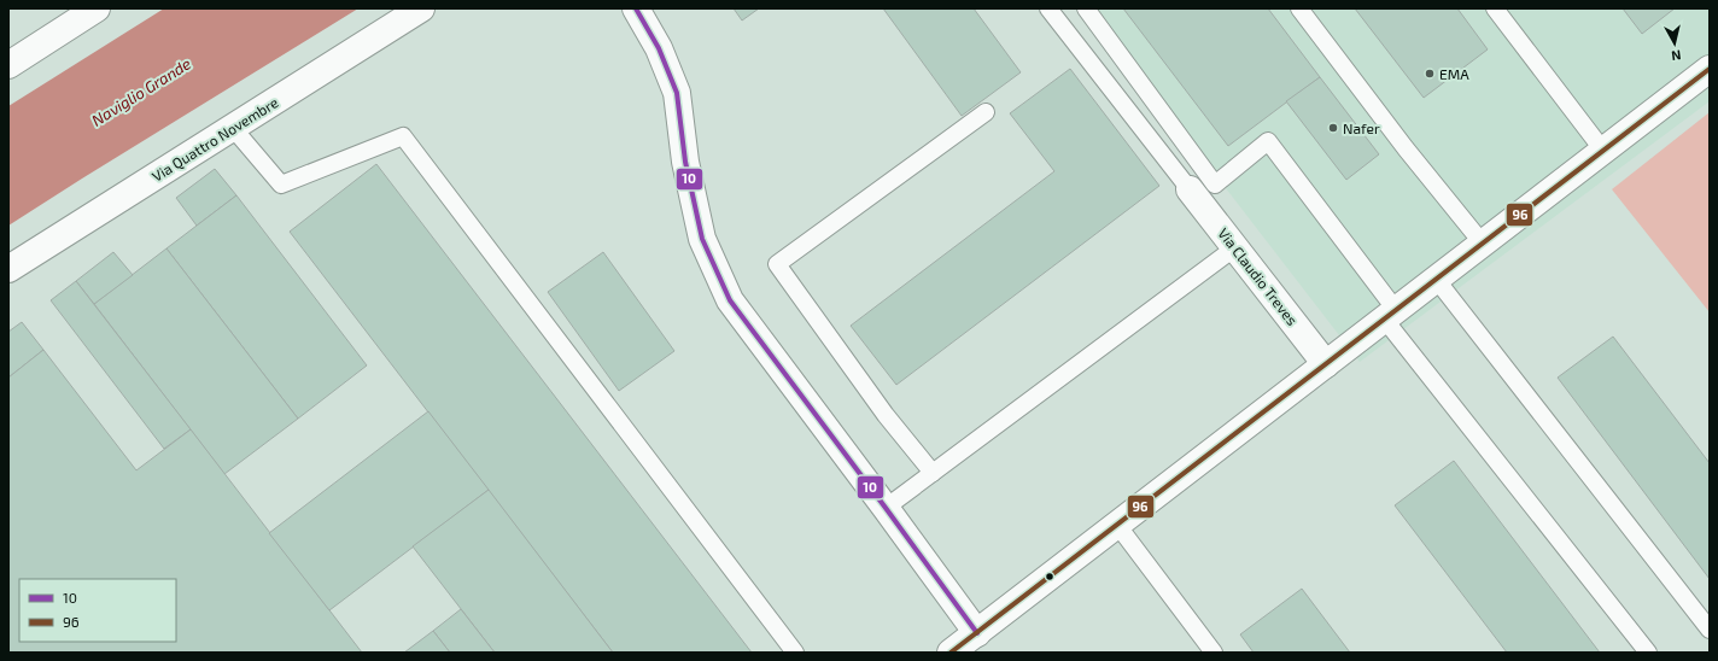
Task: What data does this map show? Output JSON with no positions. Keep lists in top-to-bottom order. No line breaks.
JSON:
{"streets":{"street":["Via Quattro Novembre","Via Claudio Treves"]},"water":["Naviglio Grande"],"places":["EMA","Nafer"],"lines":["transit line 10","transit line 96"],"legend":["10","96"],"north":"bottom"}
